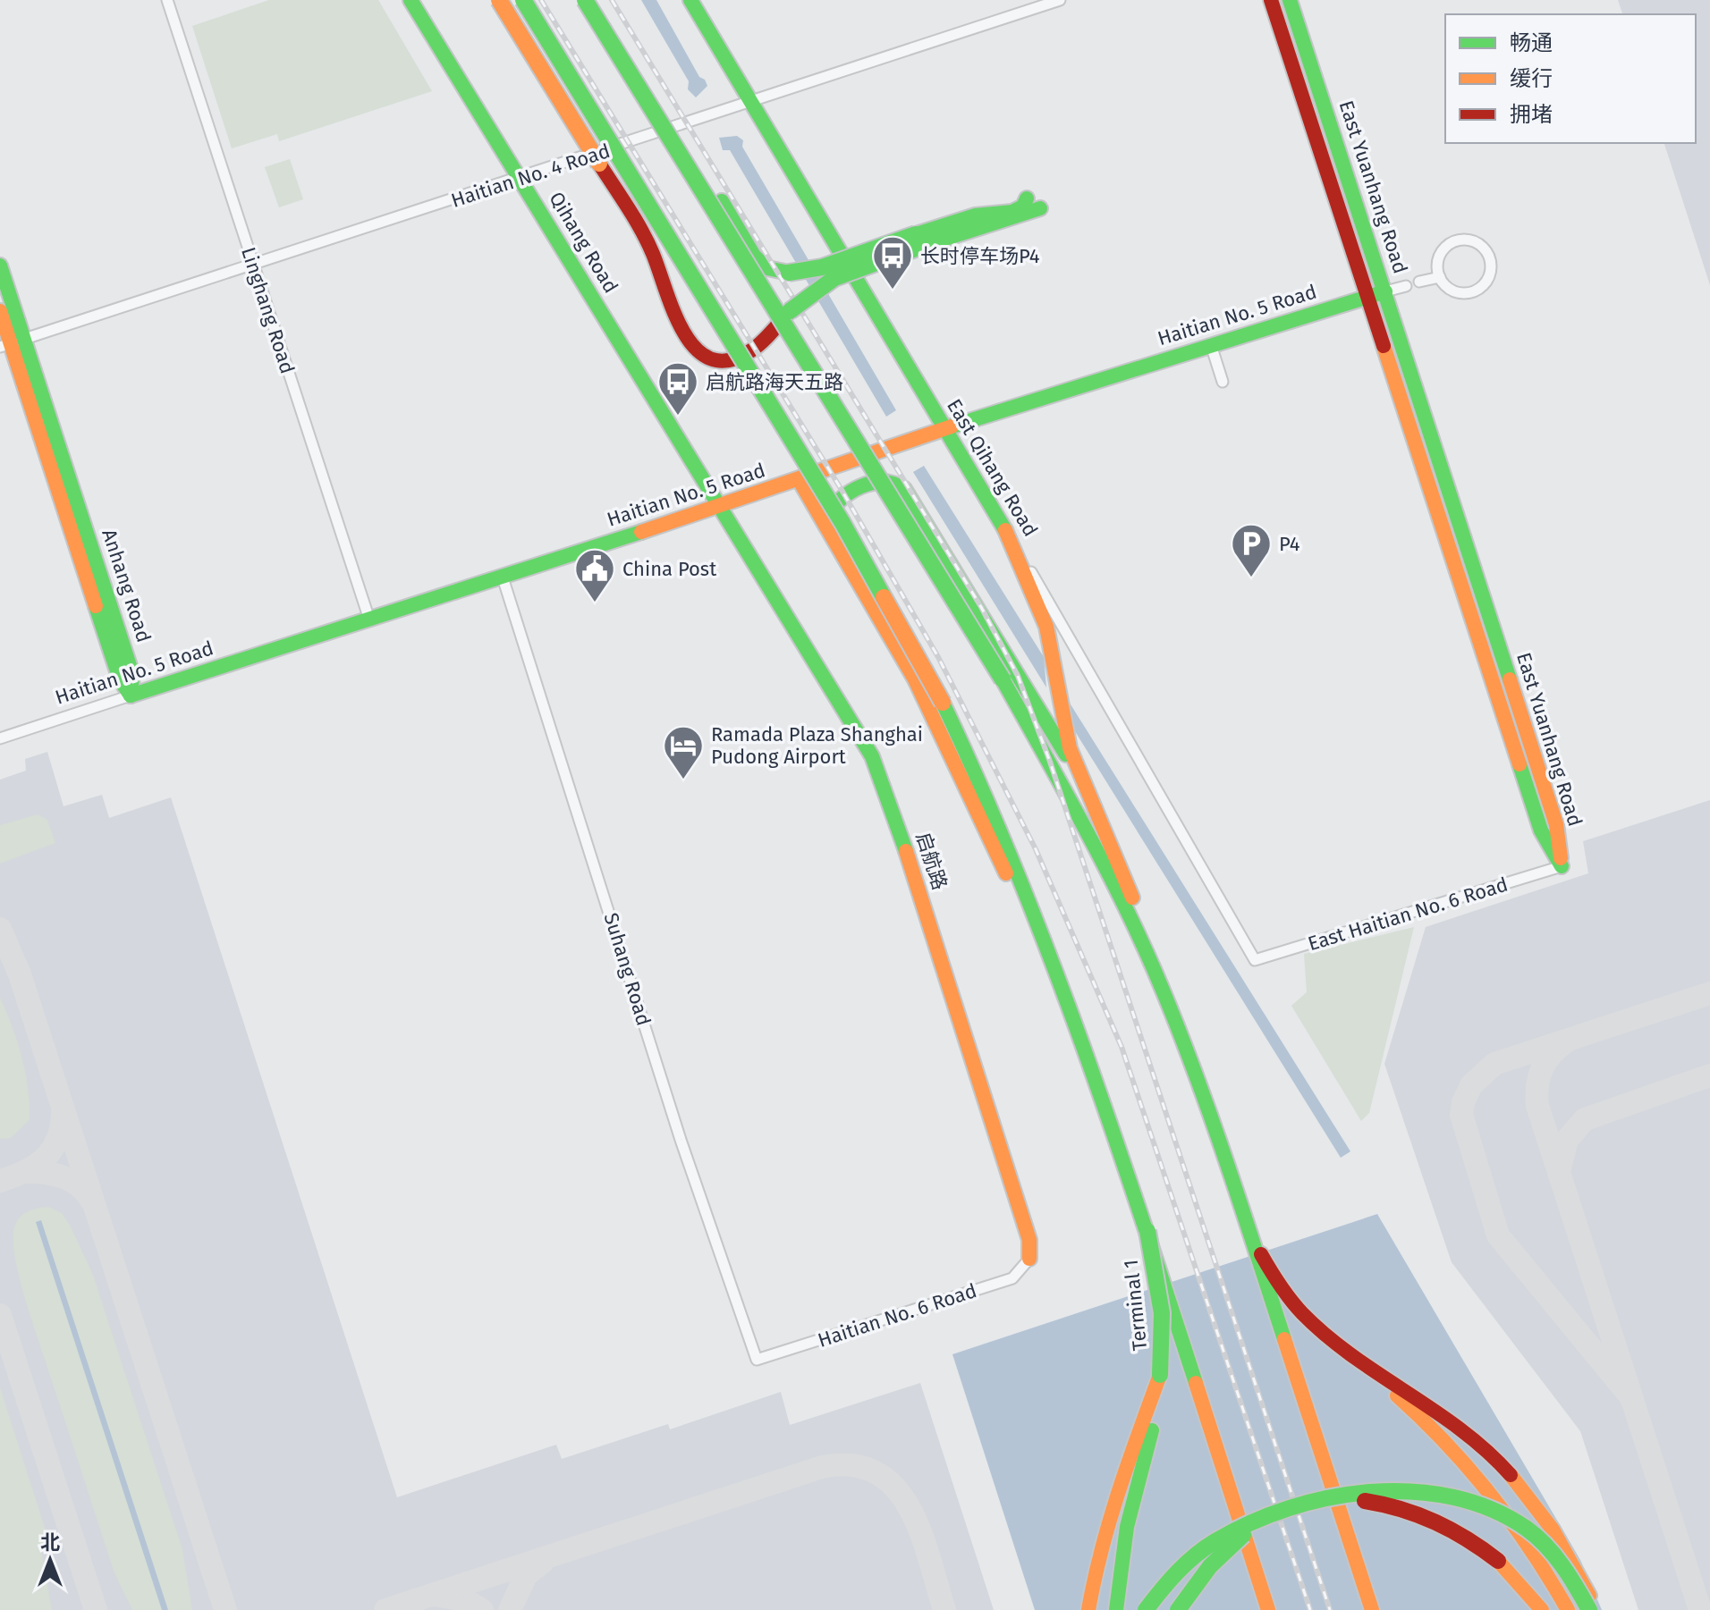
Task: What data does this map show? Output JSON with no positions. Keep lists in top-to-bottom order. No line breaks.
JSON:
{"streets":{"main road":["East Yuanhang Road","Qihang Road","Haitian No. 5 Road","East Qihang Road","Anhang Road","启航路","Terminal 1"],"street":["Haitian No. 4 Road","Linghang Road","East Haitian No. 6 Road","Suhang Road","Haitian No. 6 Road"]},"crossings":[["Haitian No. 4 Road","Qihang Road"],["Haitian No. 4 Road","Linghang Road"],["Haitian No. 4 Road","East Qihang Road"],["Haitian No. 4 Road","Anhang Road"],["East Yuanhang Road","Haitian No. 5 Road"],["East Yuanhang Road","East Haitian No. 6 Road"],["Qihang Road","Haitian No. 5 Road"],["Qihang Road","启航路"],["Linghang Road","Haitian No. 5 Road"],["Haitian No. 5 Road","East Qihang Road"],["Haitian No. 5 Road","Anhang Road"],["Haitian No. 5 Road","启航路"],["Haitian No. 5 Road","Suhang Road"],["East Qihang Road","East Haitian No. 6 Road"],["启航路","Haitian No. 6 Road"],["Suhang Road","Haitian No. 6 Road"]],"places":{"bus stop":["长时停车场P4","启航路海天五路"],"parking":["P4"],"public building":["China Post"],"hotel":["Ramada Plaza Shanghai Pudong Airport"]},"legend":["畅通","缓行","拥堵"],"north":"top"}
